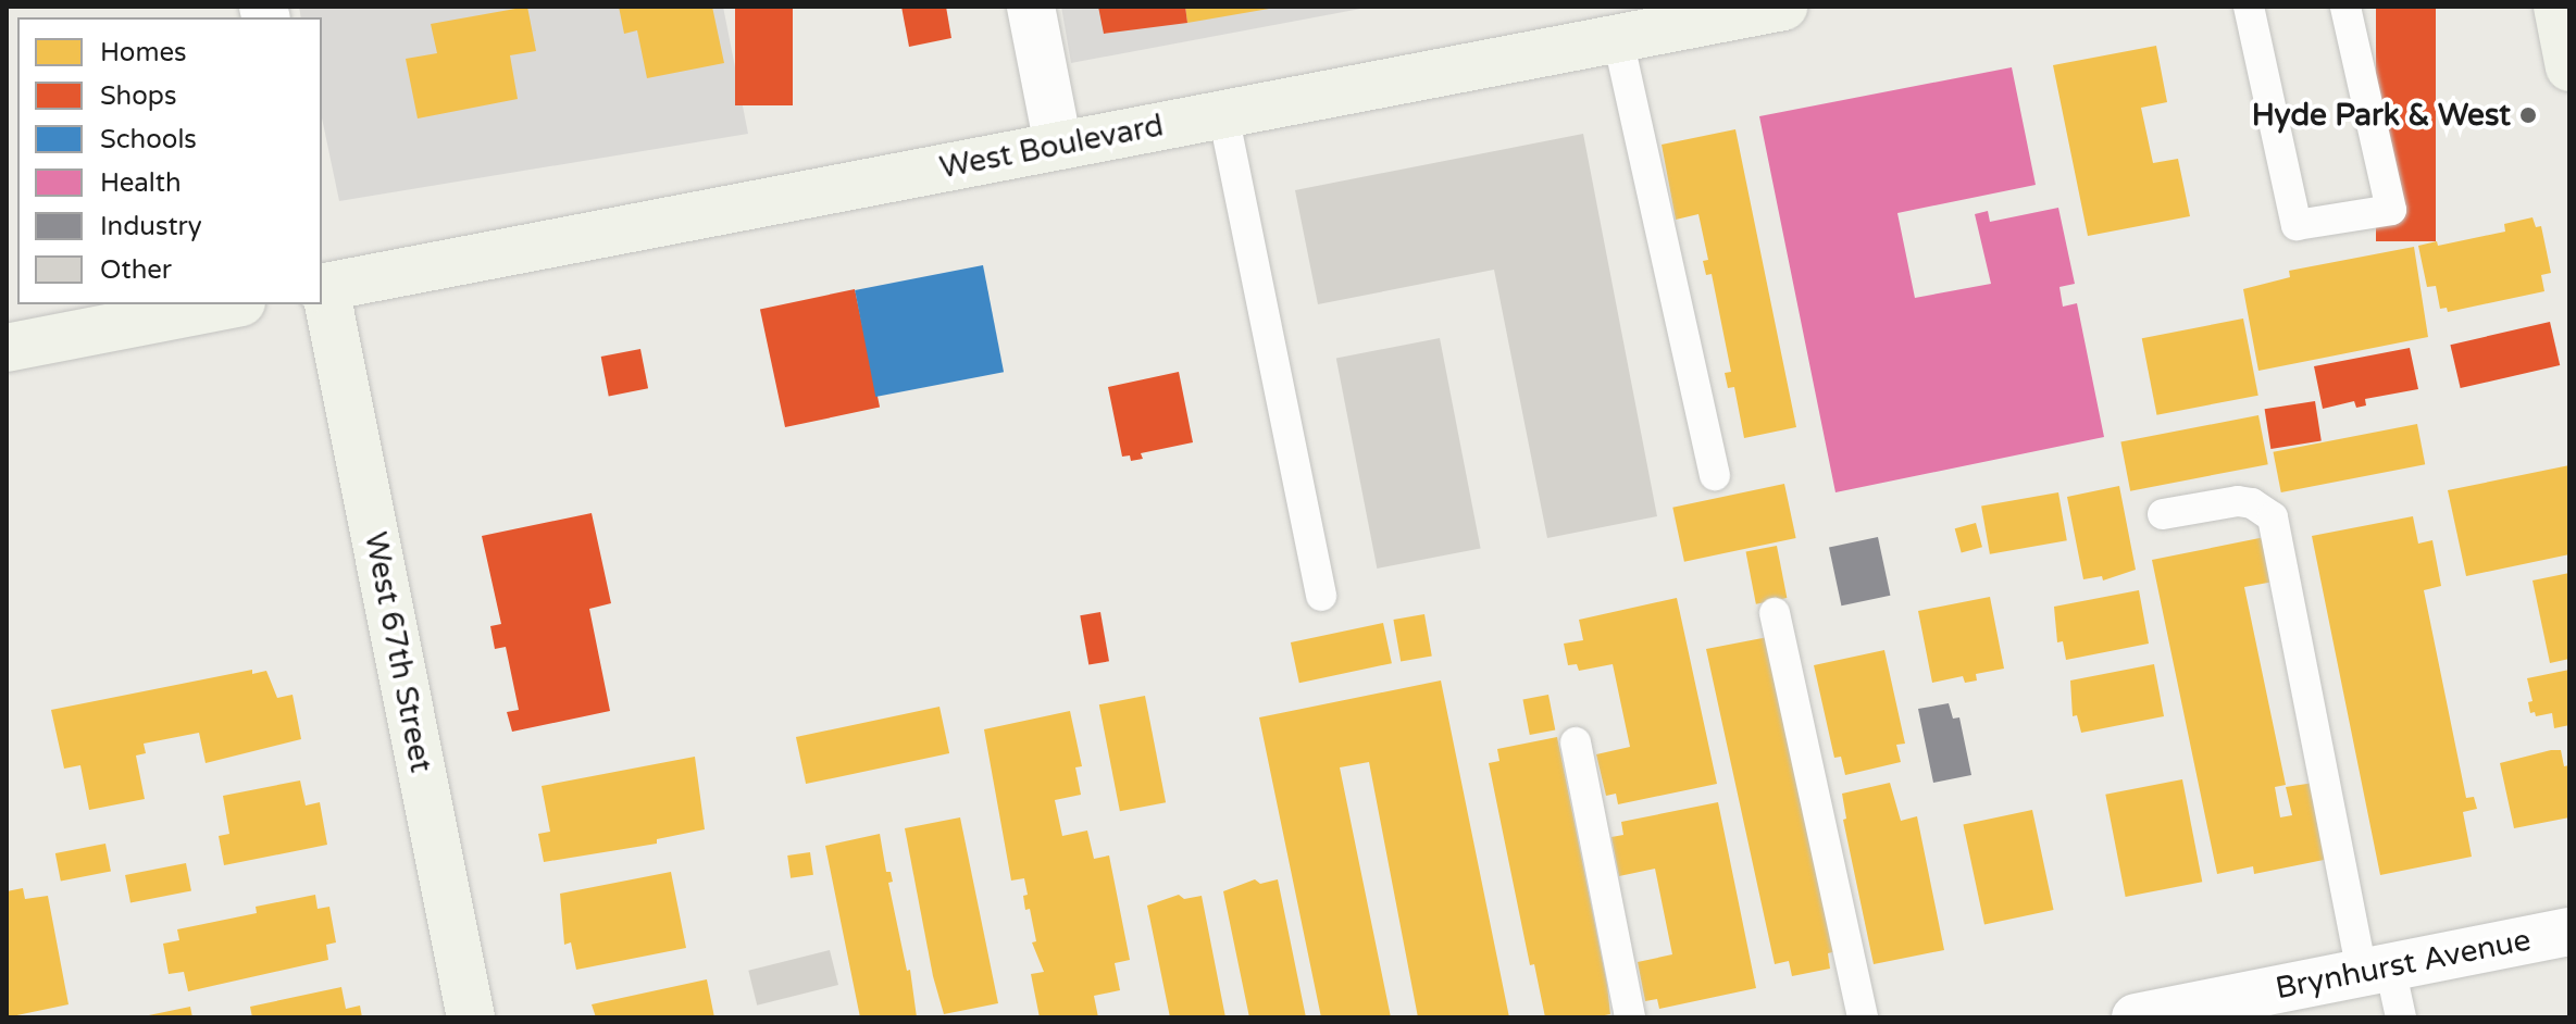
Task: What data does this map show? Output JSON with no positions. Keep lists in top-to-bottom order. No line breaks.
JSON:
{"streets":{"main road":["West Boulevard","West 67th Street"],"street":["Brynhurst Avenue"]},"crossings":[["West Boulevard","West 67th Street"]],"places":["Hyde Park & West"],"legend":["Homes","Shops","Schools","Health","Industry","Other"]}
